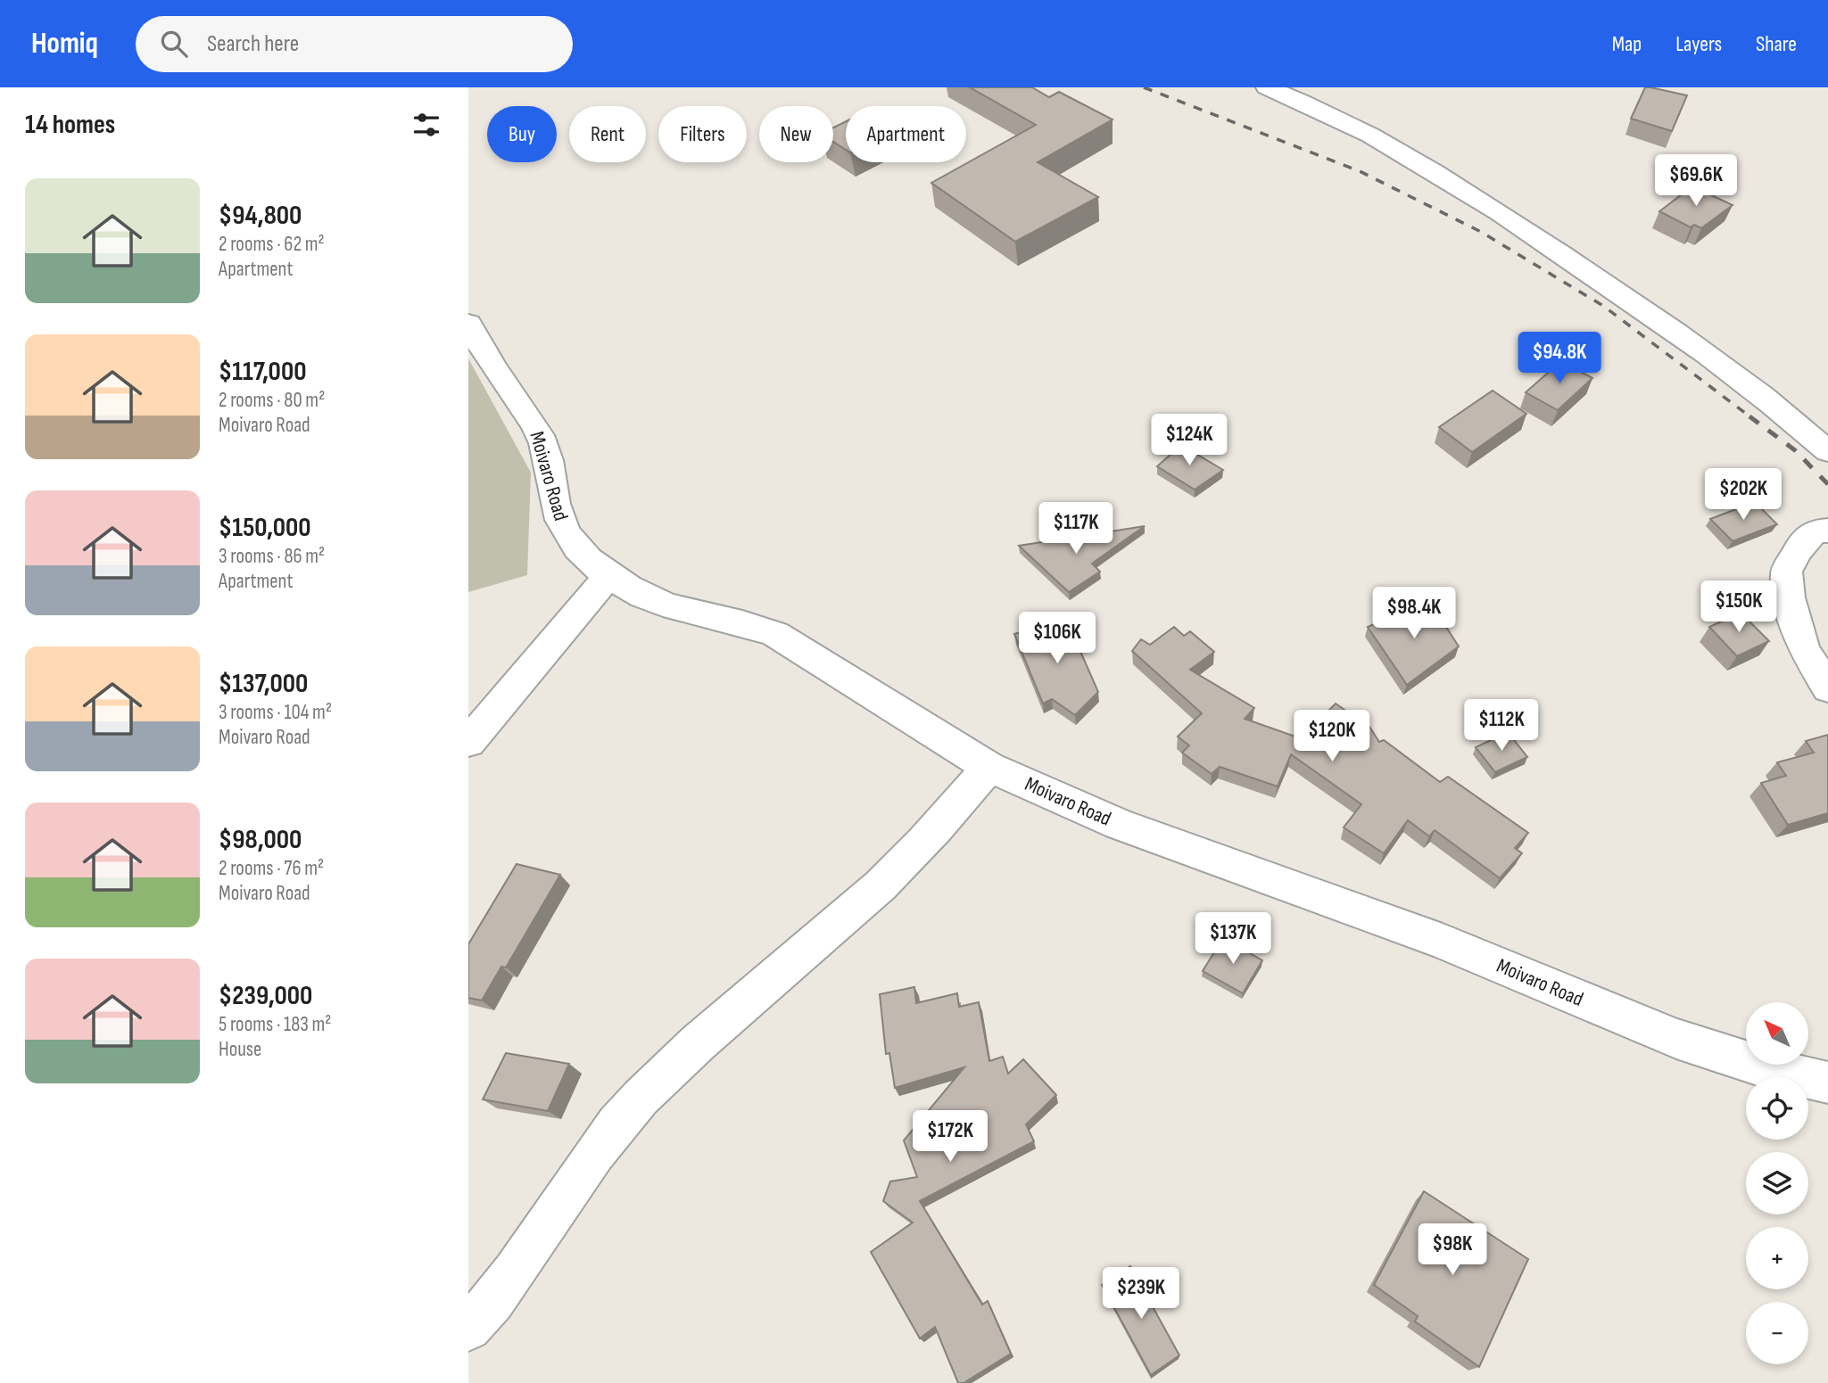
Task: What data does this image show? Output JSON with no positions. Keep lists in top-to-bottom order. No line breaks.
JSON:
{"streets":{"street":["Moivaro Road"]},"north":"top left","page":{"header":"Homiq","search":"Search here","nav":["Map","Layers","Share"],"heading":"14 homes","chip":["Buy","Rent","Filters","New","Apartment"],"price":["$69.6K","$94.8K","$124K","$202K","$117K","$150K","$98.4K","$106K","$112K","$120K","$137K","$172K","$98K","$239K"],"list":[{"name":"$94,800","note":"2 rooms · 62 m² · Apartment"},{"name":"$117,000","note":"2 rooms · 80 m² · Moivaro Road"},{"name":"$150,000","note":"3 rooms · 86 m² · Apartment"},{"name":"$137,000","note":"3 rooms · 104 m² · Moivaro Road"},{"name":"$98,000","note":"2 rooms · 76 m² · Moivaro Road"},{"name":"$239,000","note":"5 rooms · 183 m² · House"}],"map_buttons":["+","−"]}}
